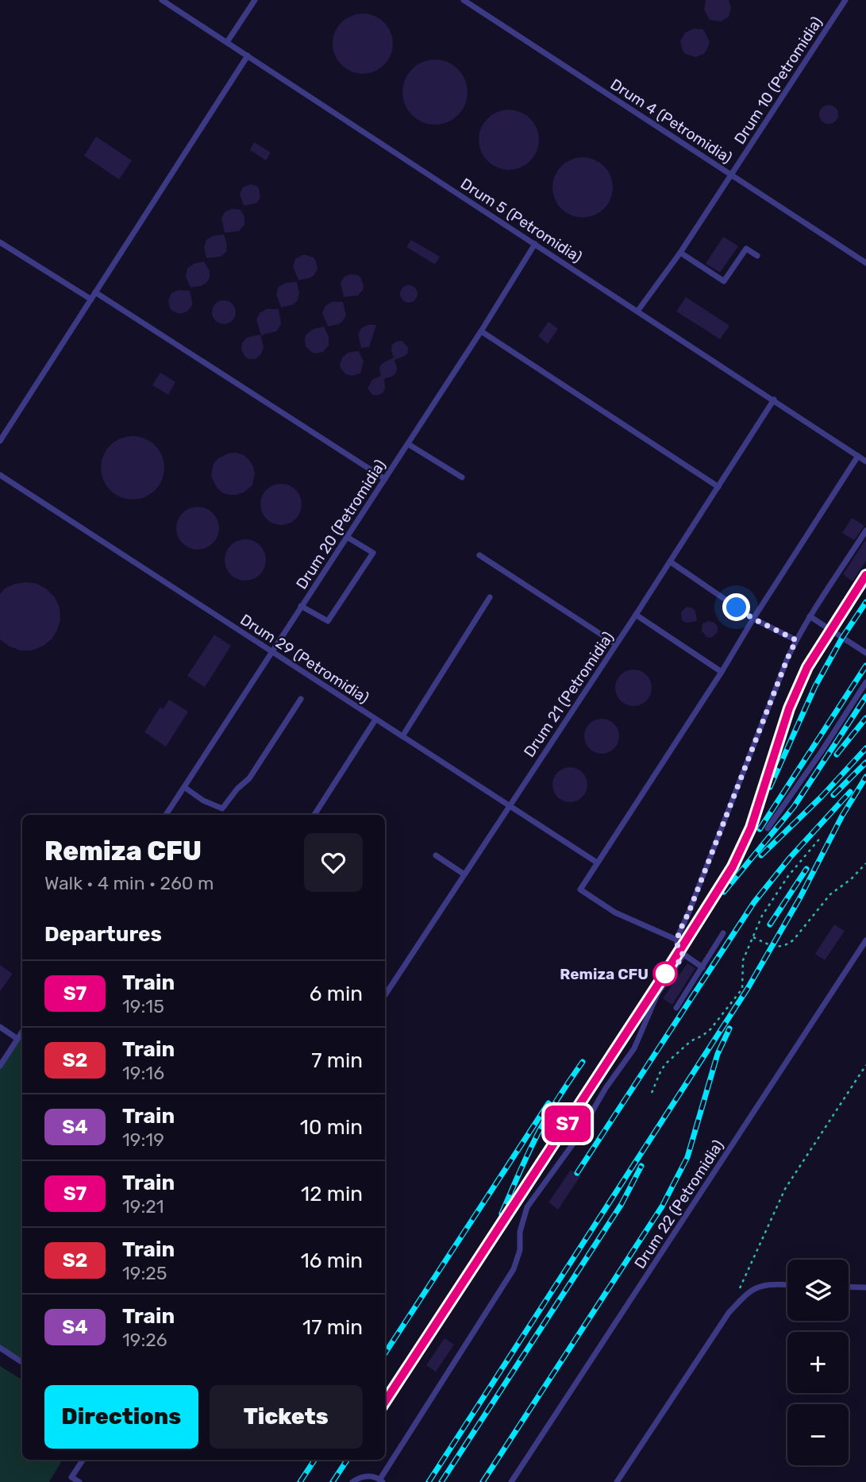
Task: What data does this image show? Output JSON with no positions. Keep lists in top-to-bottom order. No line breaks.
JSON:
{"streets":{"lane":["Drum 10 (Petromidia)","Drum 4 (Petromidia)","Drum 5 (Petromidia)","Drum 20 (Petromidia)","Drum 29 (Petromidia)","Drum 21 (Petromidia)","Drum 22 (Petromidia)"]},"crossings":[["Drum 10 (Petromidia)","Drum 4 (Petromidia)"],["Drum 10 (Petromidia)","Drum 5 (Petromidia)"],["Drum 5 (Petromidia)","Drum 20 (Petromidia)"],["Drum 5 (Petromidia)","Drum 21 (Petromidia)"],["Drum 20 (Petromidia)","Drum 29 (Petromidia)"],["Drum 29 (Petromidia)","Drum 21 (Petromidia)"]],"places":["Remiza CFU"],"page":{"on_map":"S7","heading":[["Remiza CFU","Walk · 4 min · 260 m"],"Departures"],"list":[{"mark":"S7","name":"Train","note":"19:15","value":"6 min"},{"mark":"S2","name":"Train","note":"19:16","value":"7 min"},{"mark":"S4","name":"Train","note":"19:19","value":"10 min"},{"mark":"S7","name":"Train","note":"19:21","value":"12 min"},{"mark":"S2","name":"Train","note":"19:25","value":"16 min"},{"mark":"S4","name":"Train","note":"19:26","value":"17 min"}],"map_buttons":["+","−"],"buttons":["Directions","Tickets"]}}
